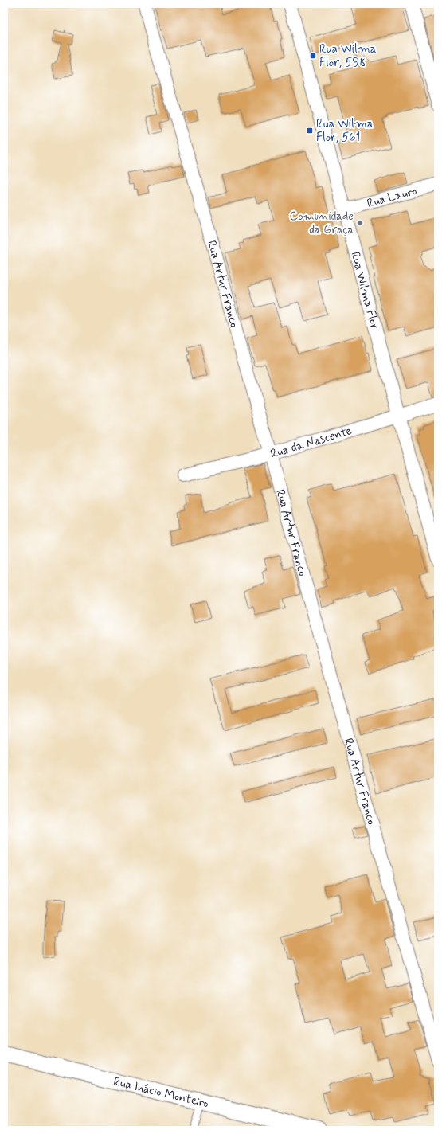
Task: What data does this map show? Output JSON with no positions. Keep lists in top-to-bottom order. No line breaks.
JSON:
{"streets":{"street":["Rua Lauro","Rua Artur Franco","Rua Wilma Flor","Rua da Nascente","Rua Inácio Monteiro"]},"crossings":[["Rua Lauro","Rua Wilma Flor"],["Rua Artur Franco","Rua da Nascente"],["Rua Wilma Flor","Rua da Nascente"]],"places":{"transit":["Rua Wilma Flor, 598","Rua Wilma Flor, 561"],"other":["Comunidade da Graça"]}}
